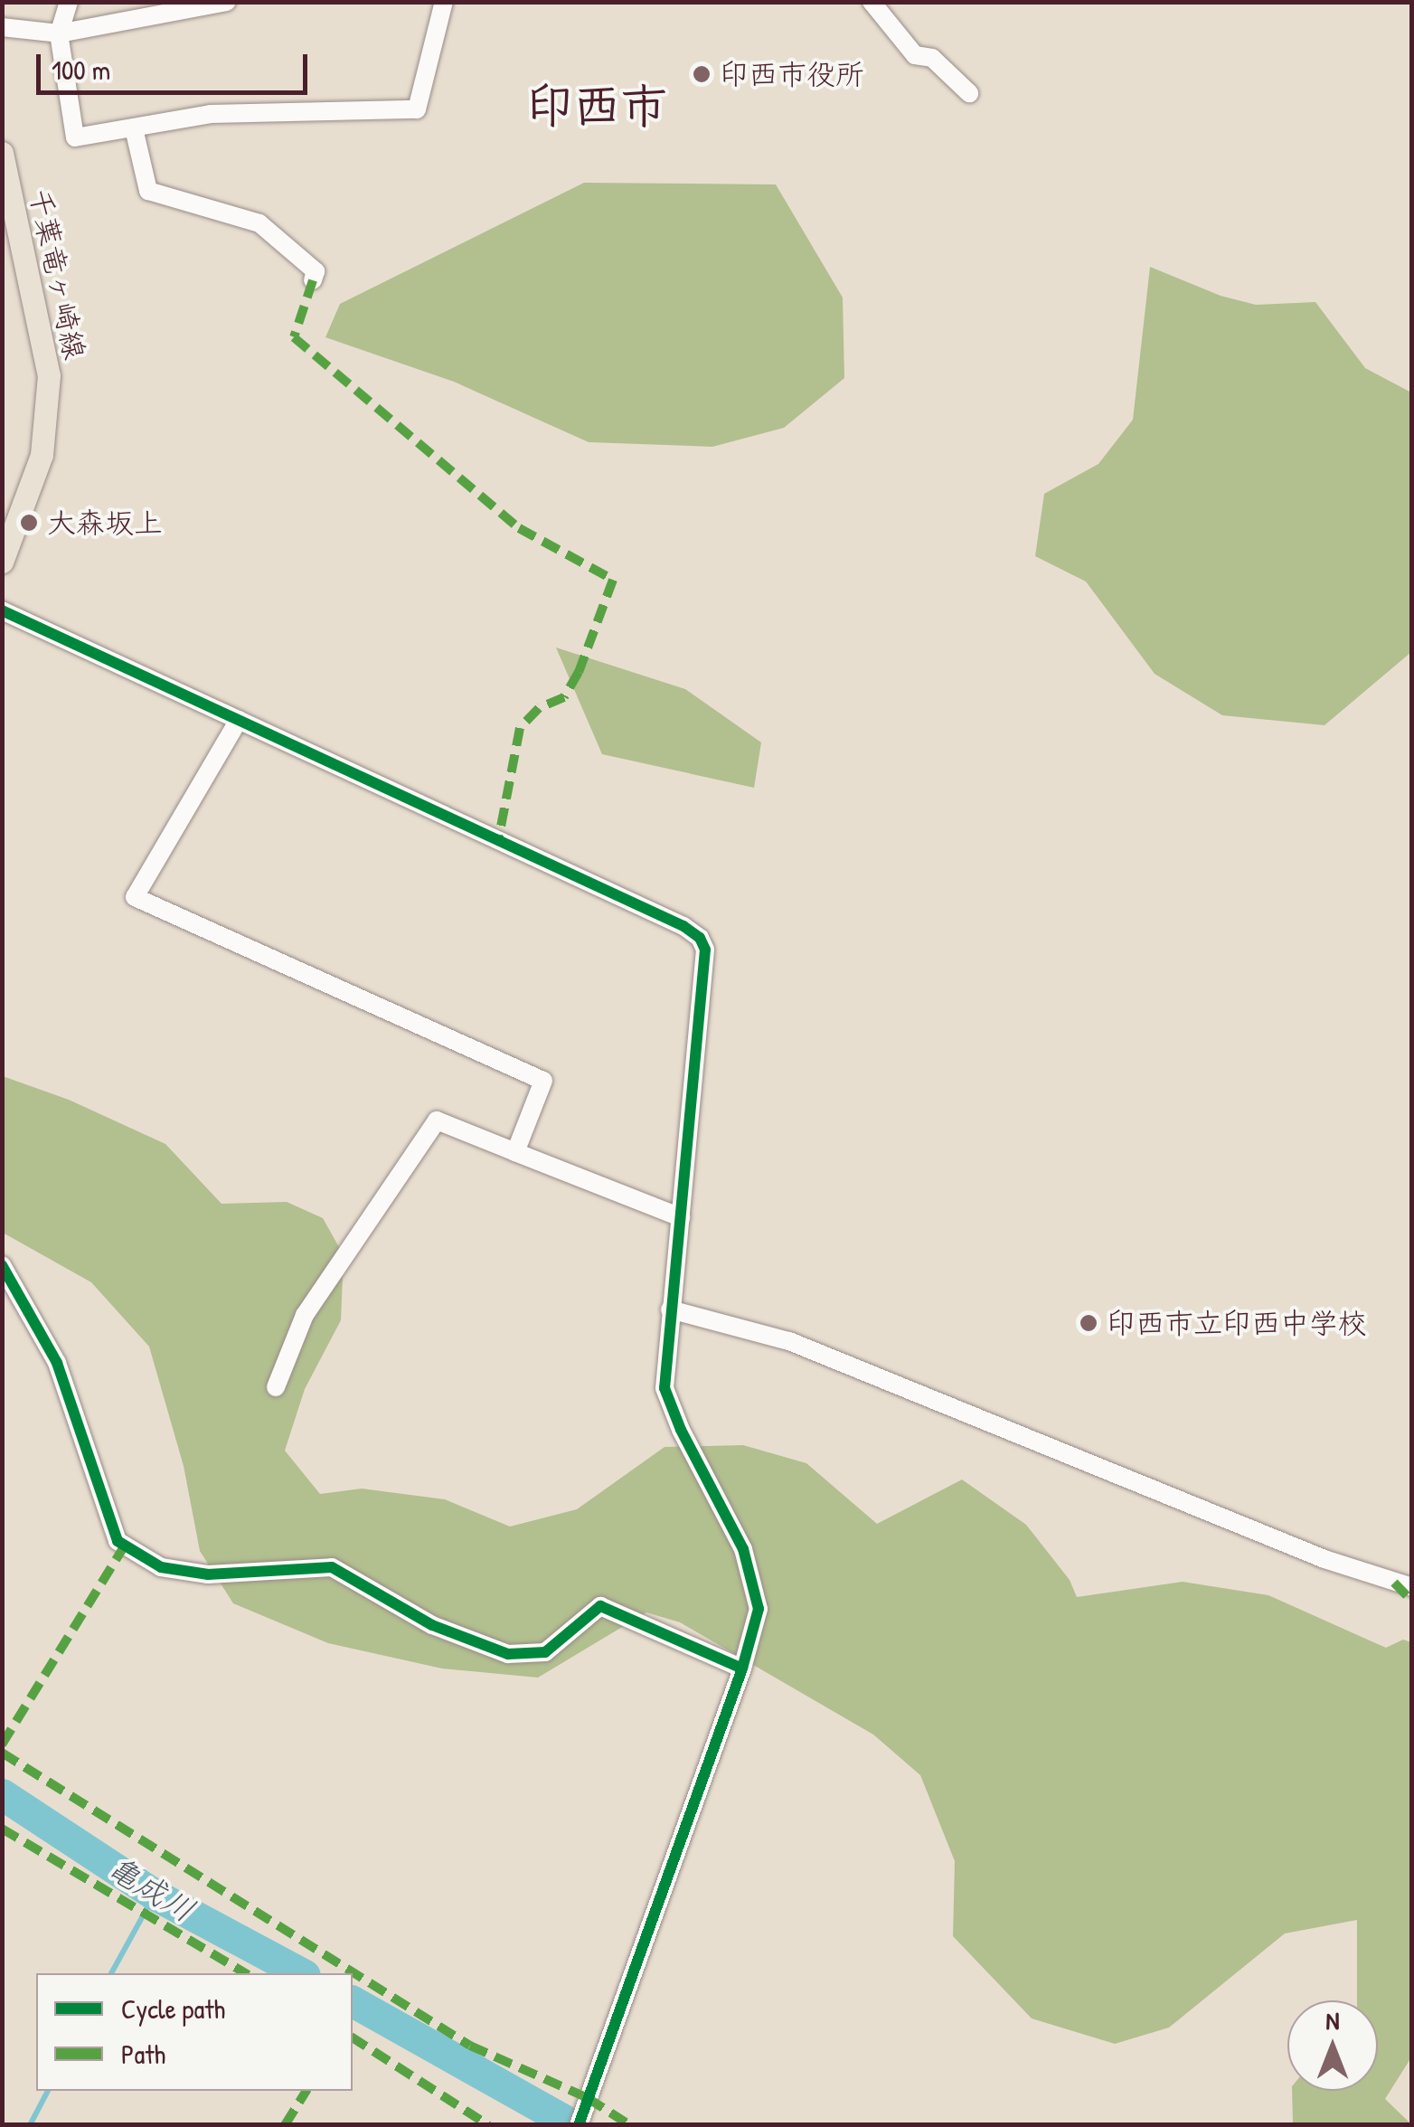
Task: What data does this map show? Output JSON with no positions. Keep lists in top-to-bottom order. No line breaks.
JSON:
{"streets":{"main road":["千葉竜ヶ崎線"]},"districts":["印西市"],"water":["亀成川"],"places":["印西市役所","大森坂上","印西市立印西中学校"],"legend":["Cycle path","Path"],"scale_bar":"100 m","north":"top"}
